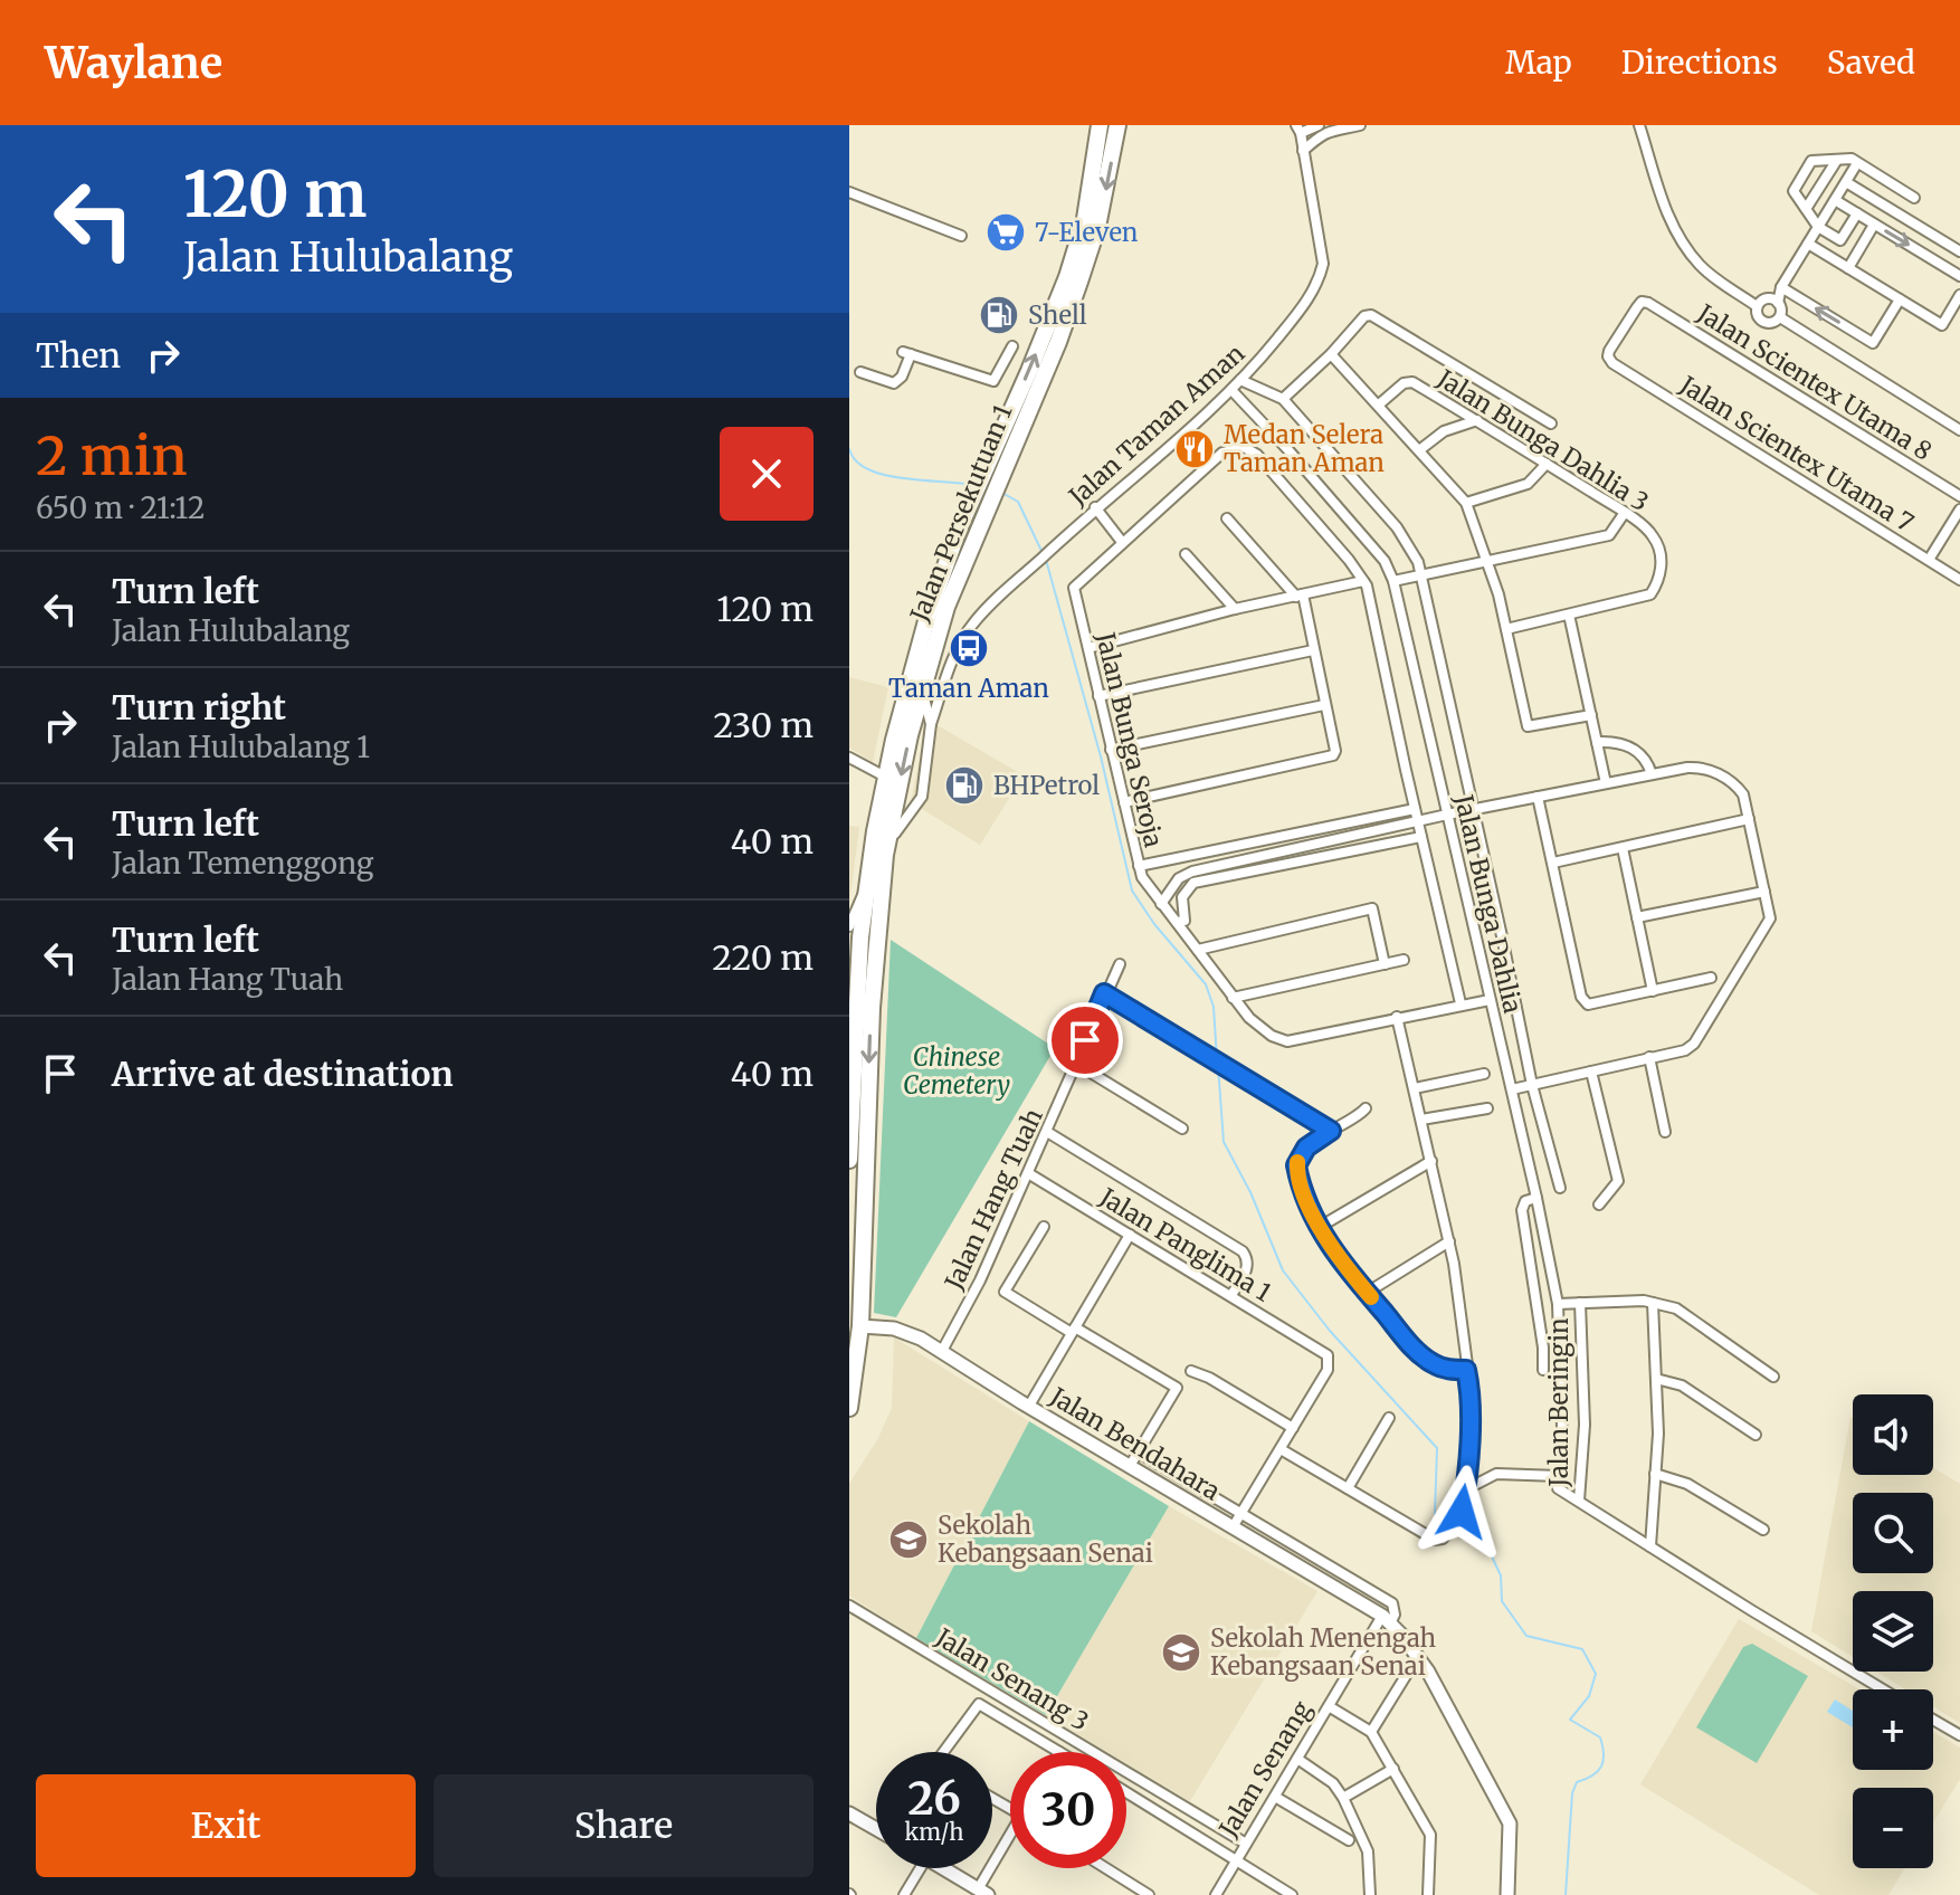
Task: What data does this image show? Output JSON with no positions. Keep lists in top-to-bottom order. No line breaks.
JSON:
{"streets":{"highway":["Jalan Persekutuan 1"],"street":["Jalan Scientex Utama 8","Jalan Taman Aman","Jalan Bunga Dahlia 3","Jalan Scientex Utama 7","Jalan Bunga Seroja","Jalan Bunga Dahlia","Jalan Hang Tuah","Jalan Panglima 1","Jalan Beringin","Jalan Bendahara","Jalan Senang 3","Jalan Senang"]},"crossings":[["Jalan Scientex Utama 8","Jalan Scientex Utama 7"],["Jalan Taman Aman","Jalan Bunga Dahlia"],["Jalan Persekutuan 1","Jalan Bendahara"],["Jalan Hang Tuah","Jalan Panglima 1"],["Jalan Hang Tuah","Jalan Bendahara"],["Jalan Bendahara","Jalan Senang"],["Jalan Senang 3","Jalan Senang"]],"parks":["Chinese Cemetery"],"places":{"supermarket":["7-Eleven"],"fuel station":["Shell","BHPetrol"],"restaurant":["Medan Selera Taman Aman"],"bus stop":["Taman Aman"],"school or university":["Sekolah Kebangsaan Senai","Sekolah Menengah Kebangsaan Senai"]},"page":{"header":"Waylane","nav":["Map","Directions","Saved"],"turn":["120 m","Jalan Hulubalang"],"then":"Then","heading":["2 min","650 m · 21:12"],"list":[{"name":"Turn left","note":"Jalan Hulubalang","value":"120 m"},{"name":"Turn right","note":"Jalan Hulubalang 1","value":"230 m"},{"name":"Turn left","note":"Jalan Temenggong","value":"40 m"},{"name":"Turn left","note":"Jalan Hang Tuah","value":"220 m"},{"name":"Arrive at destination","value":"40 m"}],"map_buttons":["+","−"],"speed":"26 km/h","limit":"30","buttons":["Exit","Share"]}}
